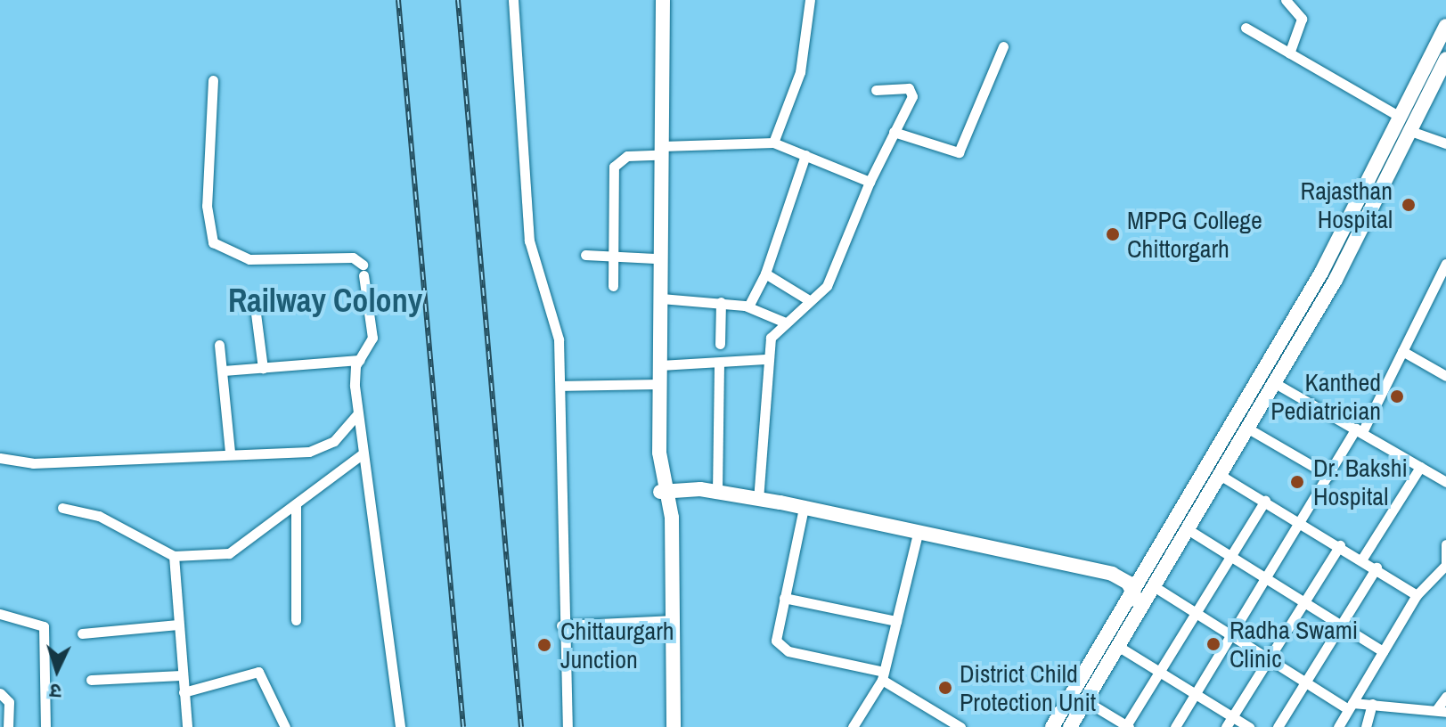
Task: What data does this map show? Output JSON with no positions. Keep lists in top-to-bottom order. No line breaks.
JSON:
{"districts":["Railway Colony"],"places":["Rajasthan Hospital","MPPG College Chittorgarh","Kanthed Pediatrician","Dr. Bakshi Hospital","Radha Swami Clinic","Chittaurgarh Junction","District Child Protection Unit"],"north":"bottom"}
